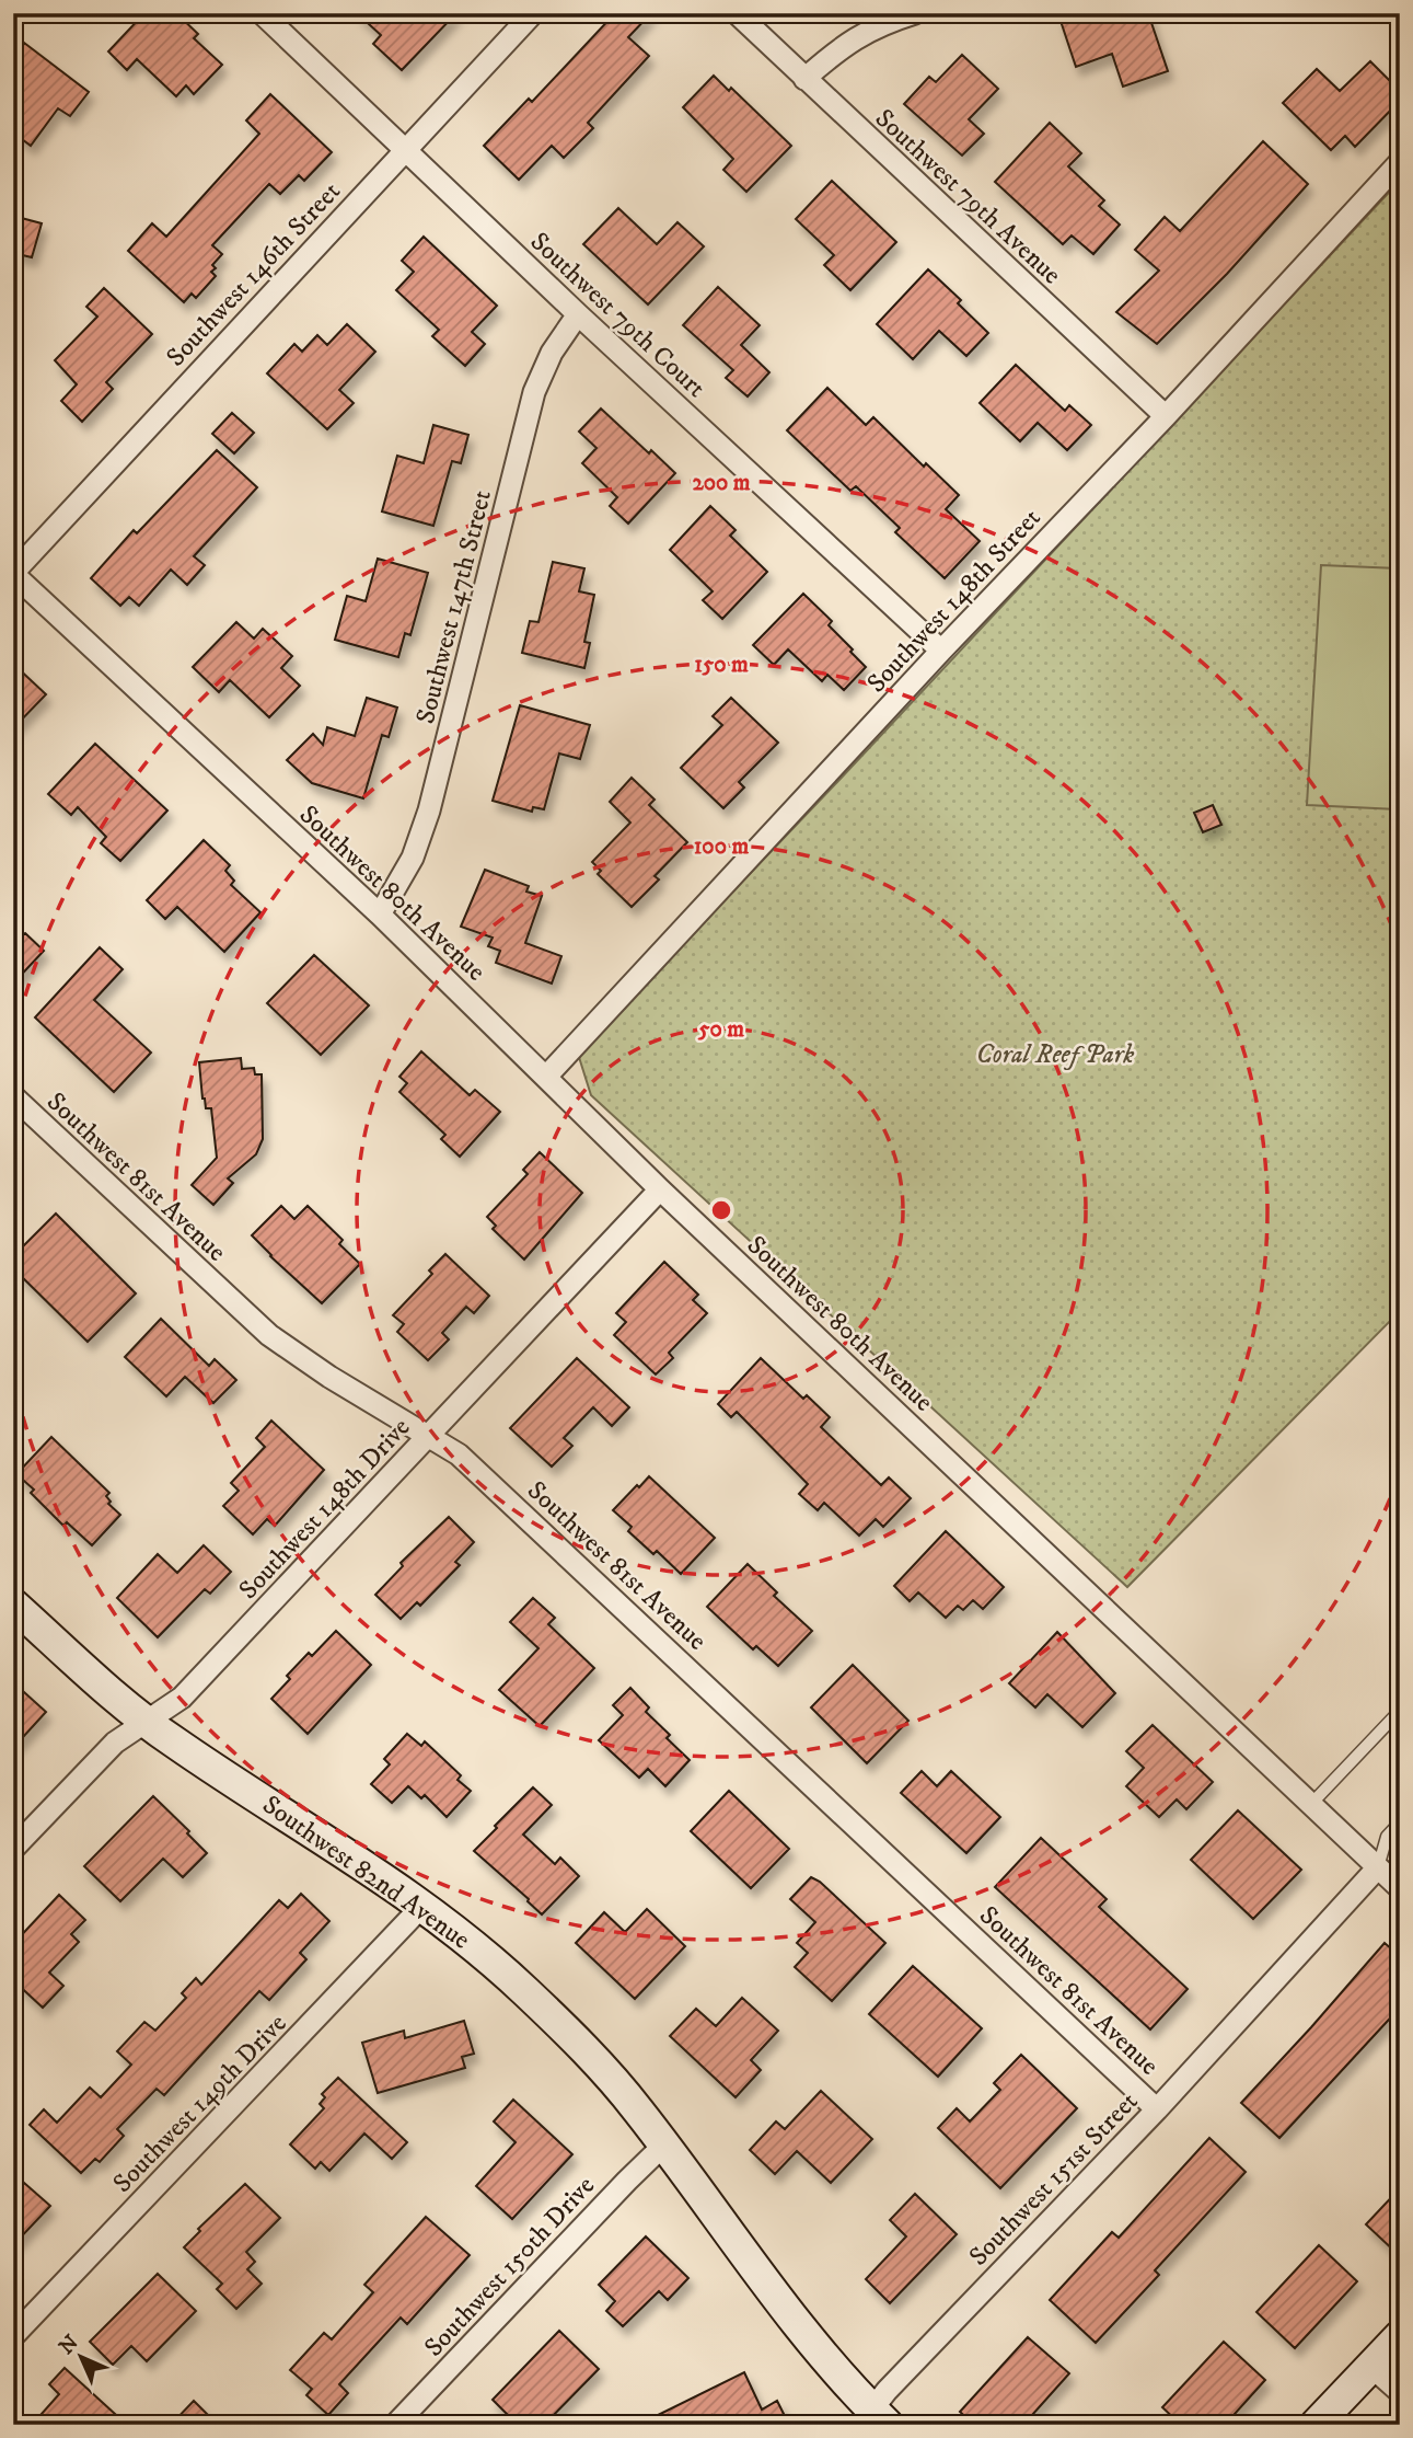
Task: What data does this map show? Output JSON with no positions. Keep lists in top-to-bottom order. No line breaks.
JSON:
{"streets":{"street":["Southwest 79th Avenue","Southwest 146th Street","Southwest 79th Court","Southwest 148th Street","Southwest 147th Street","Southwest 80th Avenue","Southwest 81st Avenue","Southwest 148th Drive","Southwest 82nd Avenue","Southwest 149th Drive","Southwest 151st Street","Southwest 150th Drive"]},"crossings":[["Southwest 79th Avenue","Southwest 148th Street"],["Southwest 146th Street","Southwest 79th Court"],["Southwest 146th Street","Southwest 80th Avenue"],["Southwest 79th Court","Southwest 148th Street"],["Southwest 79th Court","Southwest 147th Street"],["Southwest 148th Street","Southwest 80th Avenue"],["Southwest 147th Street","Southwest 80th Avenue"],["Southwest 80th Avenue","Southwest 148th Drive"],["Southwest 80th Avenue","Southwest 151st Street"],["Southwest 81st Avenue","Southwest 148th Drive"],["Southwest 81st Avenue","Southwest 151st Street"],["Southwest 148th Drive","Southwest 82nd Avenue"],["Southwest 82nd Avenue","Southwest 149th Drive"],["Southwest 82nd Avenue","Southwest 151st Street"],["Southwest 82nd Avenue","Southwest 150th Drive"]],"parks":["Coral Reef Park"],"north":"top left","rings":["200 m","150 m","100 m","50 m"]}
